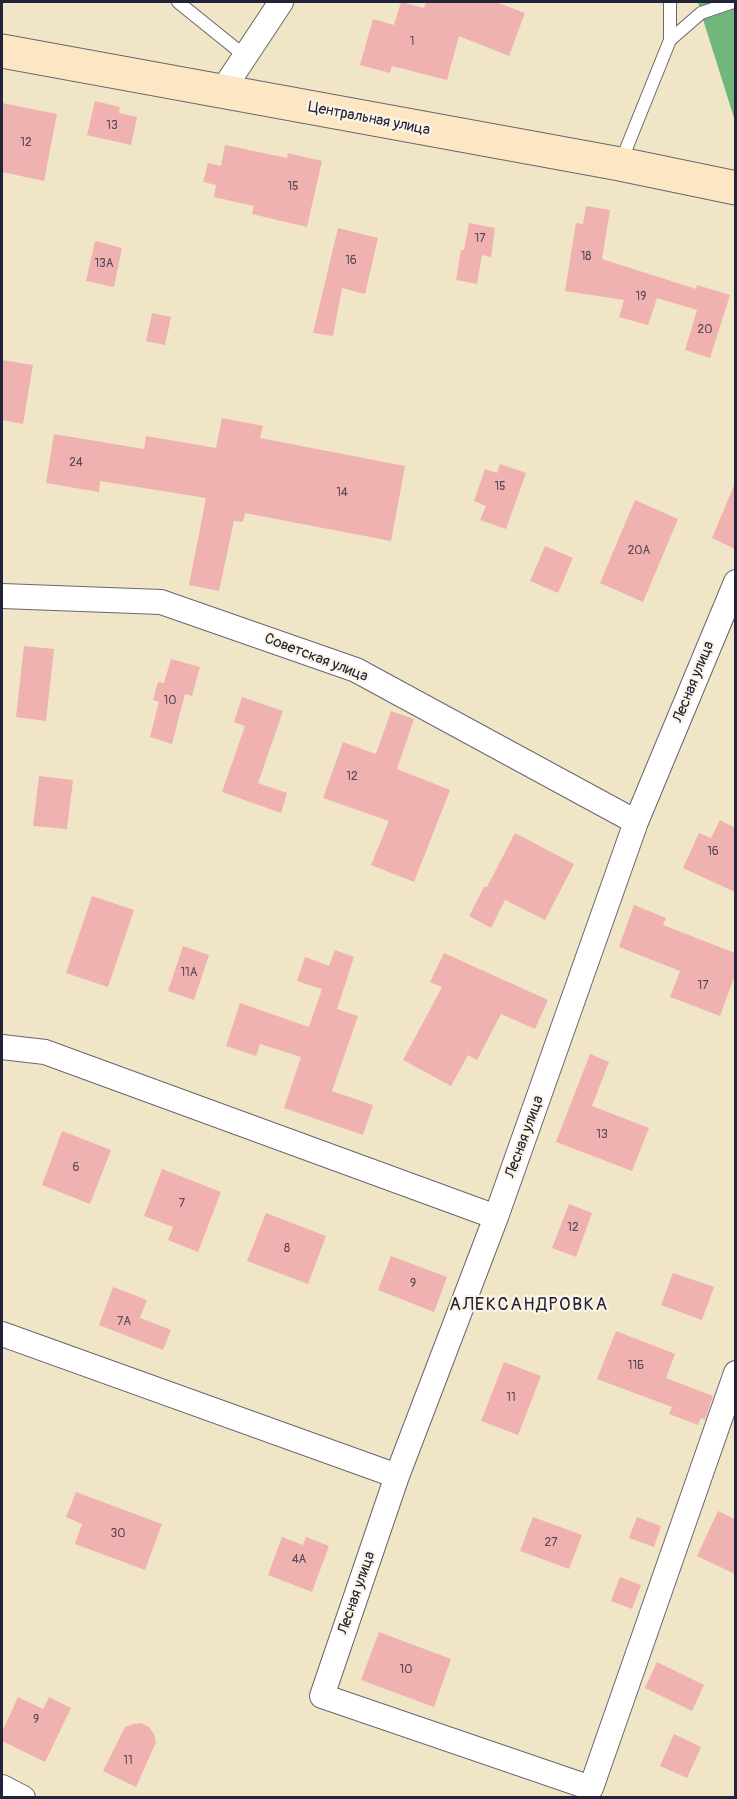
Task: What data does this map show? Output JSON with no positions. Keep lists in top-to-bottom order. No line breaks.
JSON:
{"streets":{"main road":["Центральная улица"],"street":["Советская улица","Лесная улица"]},"crossings":[["Советская улица","Лесная улица"]],"districts":["АЛЕКСАНДРОВКА"],"house_numbers":["1","13","12","15","17","18","16","13А","19","20","24","15","14","20А","10","12","16","11А","17","13","6","7","12","8","9","7А","11Б","11","30","27","4А","10","9","11"]}
